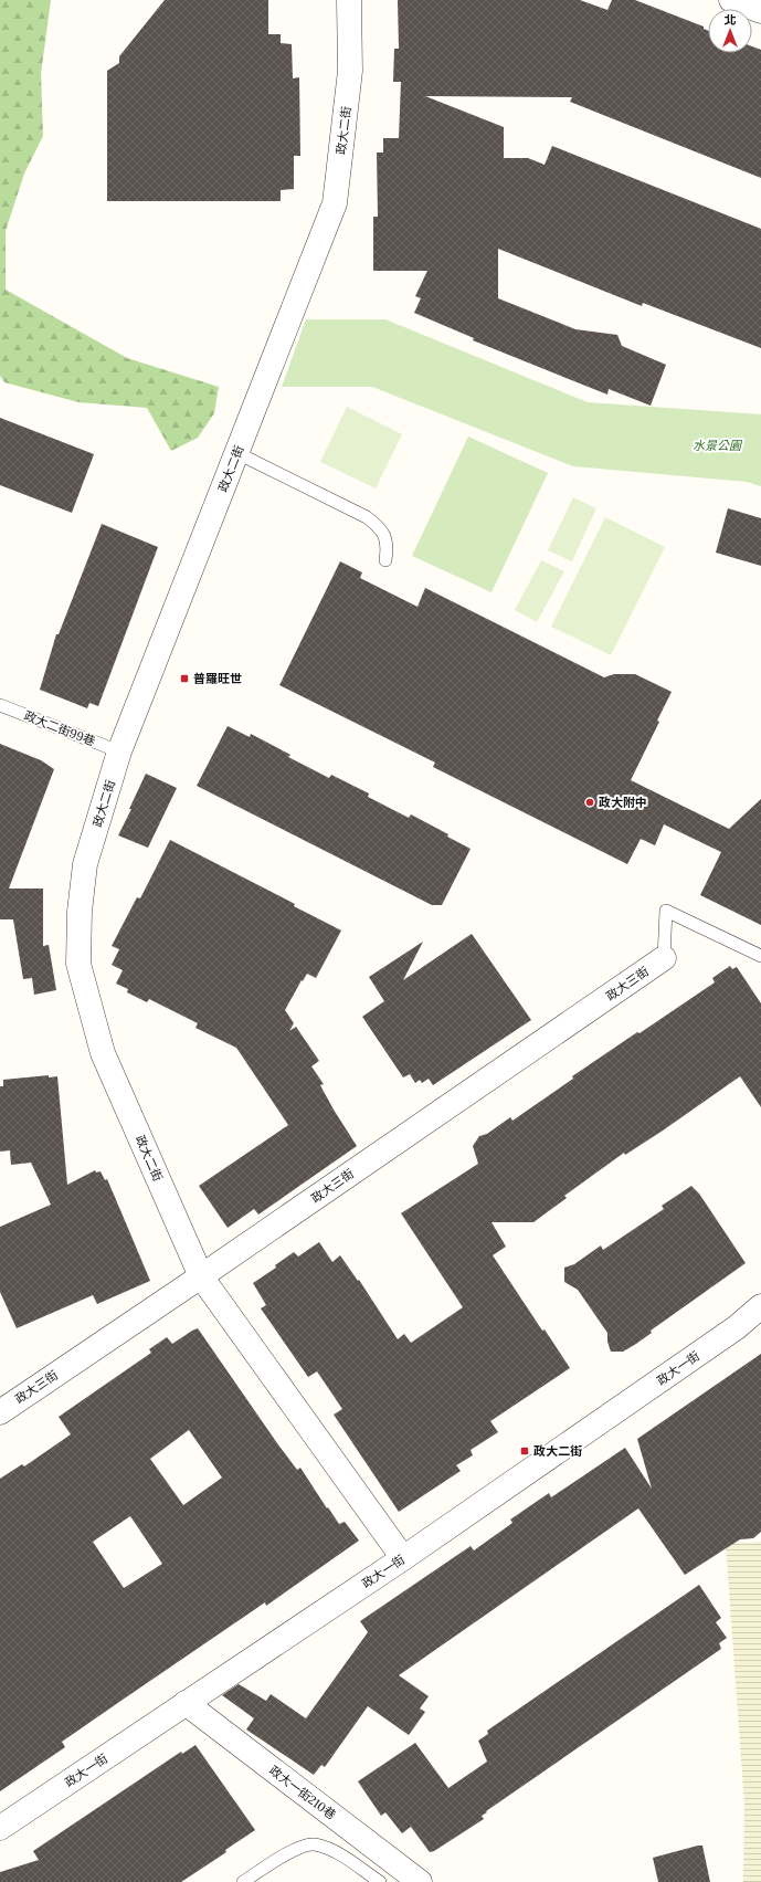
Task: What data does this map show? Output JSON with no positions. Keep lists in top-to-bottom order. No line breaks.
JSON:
{"streets":{"street":["政大二街","政大三街","政大一街","政大一街210巷"],"lane":["政大二街99巷"]},"crossings":[["政大二街","政大二街99巷"],["政大二街","政大三街"],["政大二街","政大一街"],["政大一街","政大一街210巷"]],"parks":["水景公園"],"places":{"transit":["普羅旺世","政大二街"],"other":["政大附中"]},"north":"top"}
